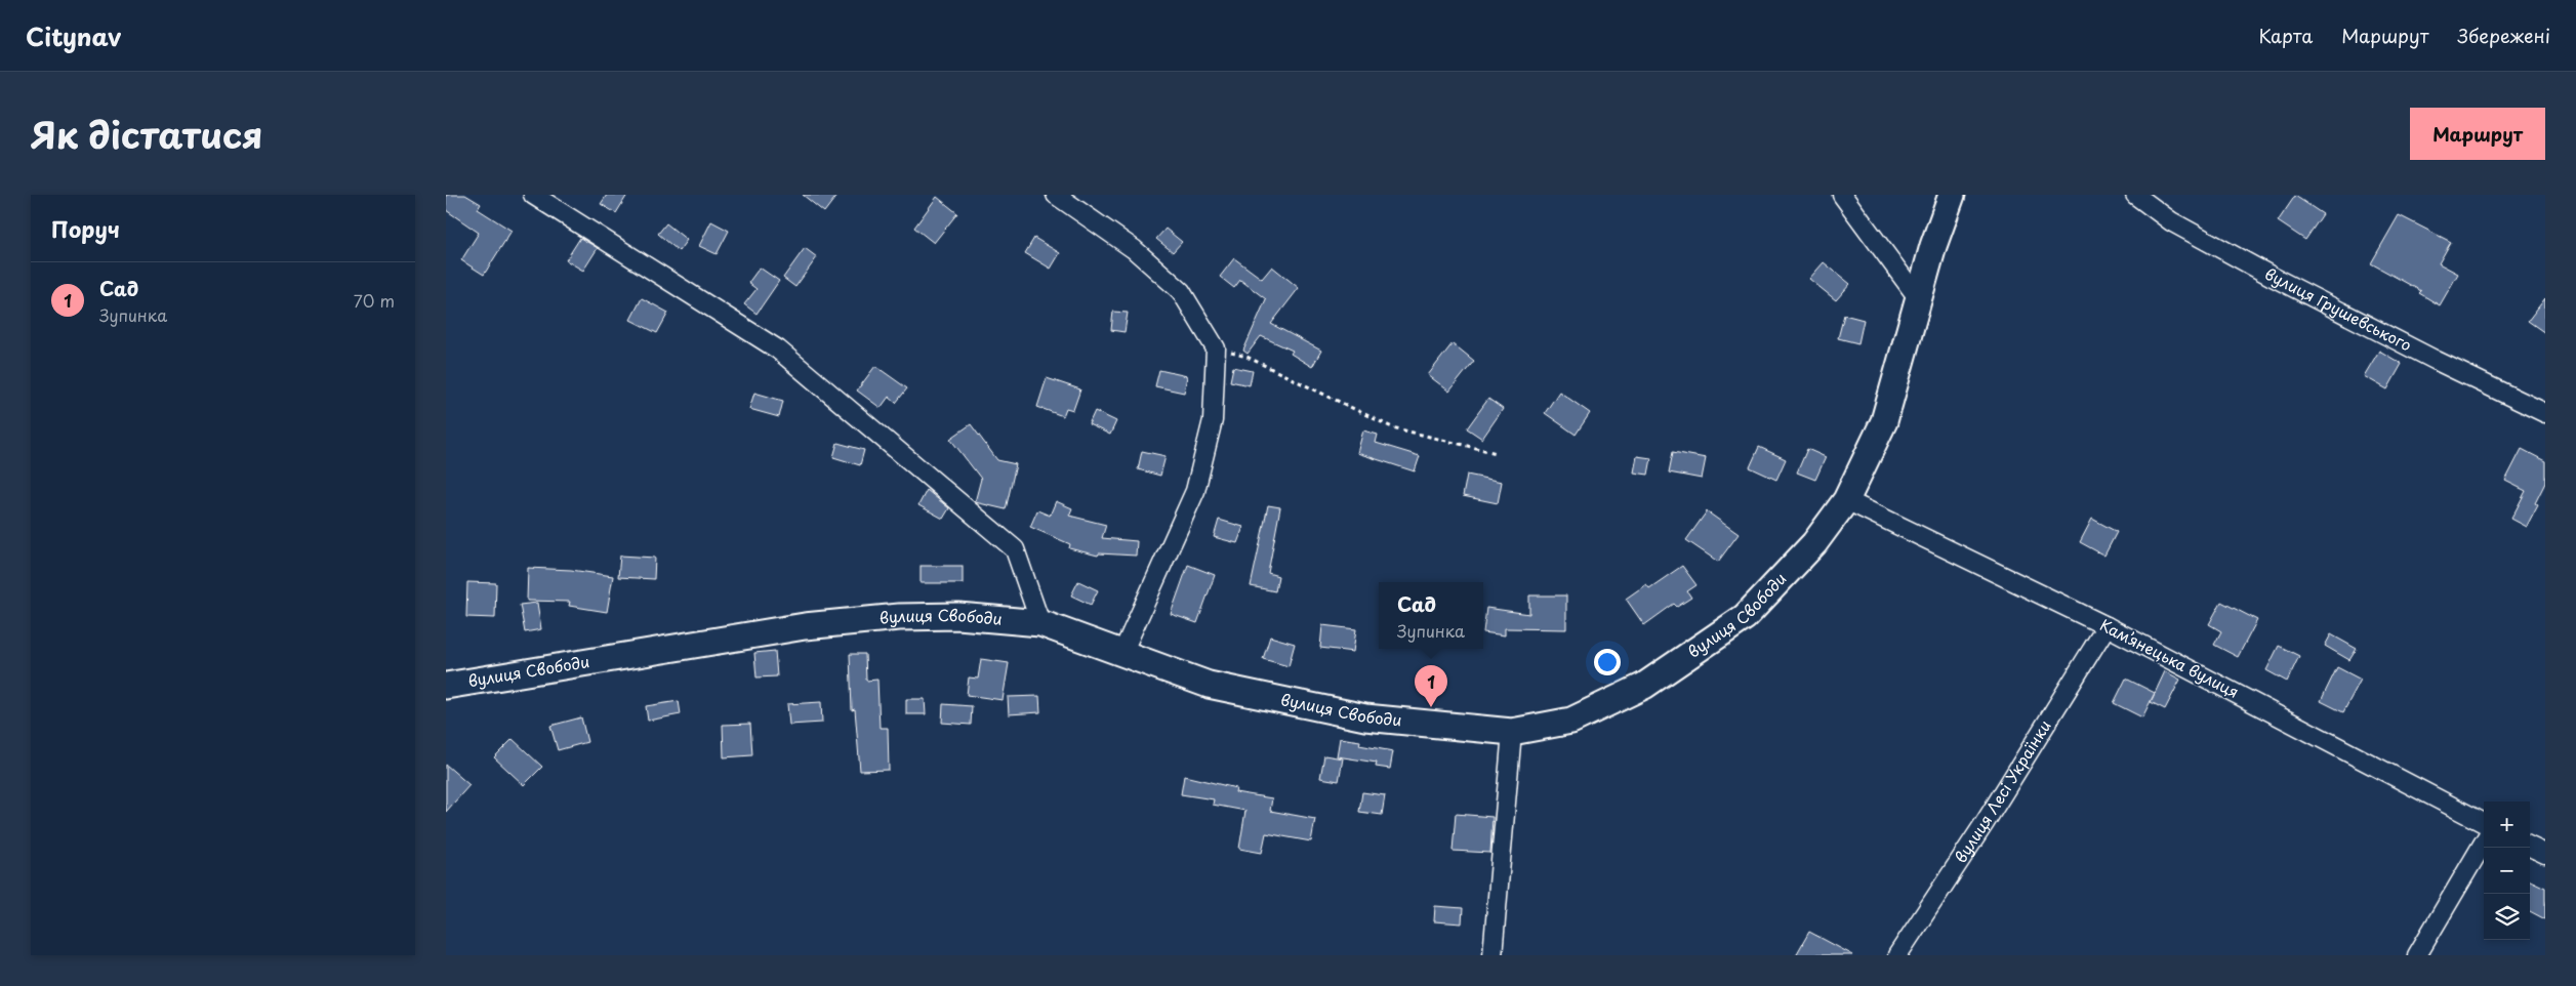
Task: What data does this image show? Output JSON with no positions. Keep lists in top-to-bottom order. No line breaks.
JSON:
{"streets":{"street":["вулиця Грушевського","вулиця Свободи","Камʼянецька вулиця","вулиця Лесі Українки"]},"crossings":[["вулиця Свободи","Камʼянецька вулиця"],["Камʼянецька вулиця","вулиця Лесі Українки"]],"page":{"header":"Citynav","nav":["Карта","Маршрут","Збережені"],"title":"Як дістатися","buttons":"Маршрут","heading":"Поруч","list":[{"mark":"1","name":"Сад","note":"Зупинка","value":"70 m"}],"popup":["Сад","Зупинка"],"pins":"1","map_buttons":["+","−"]}}
